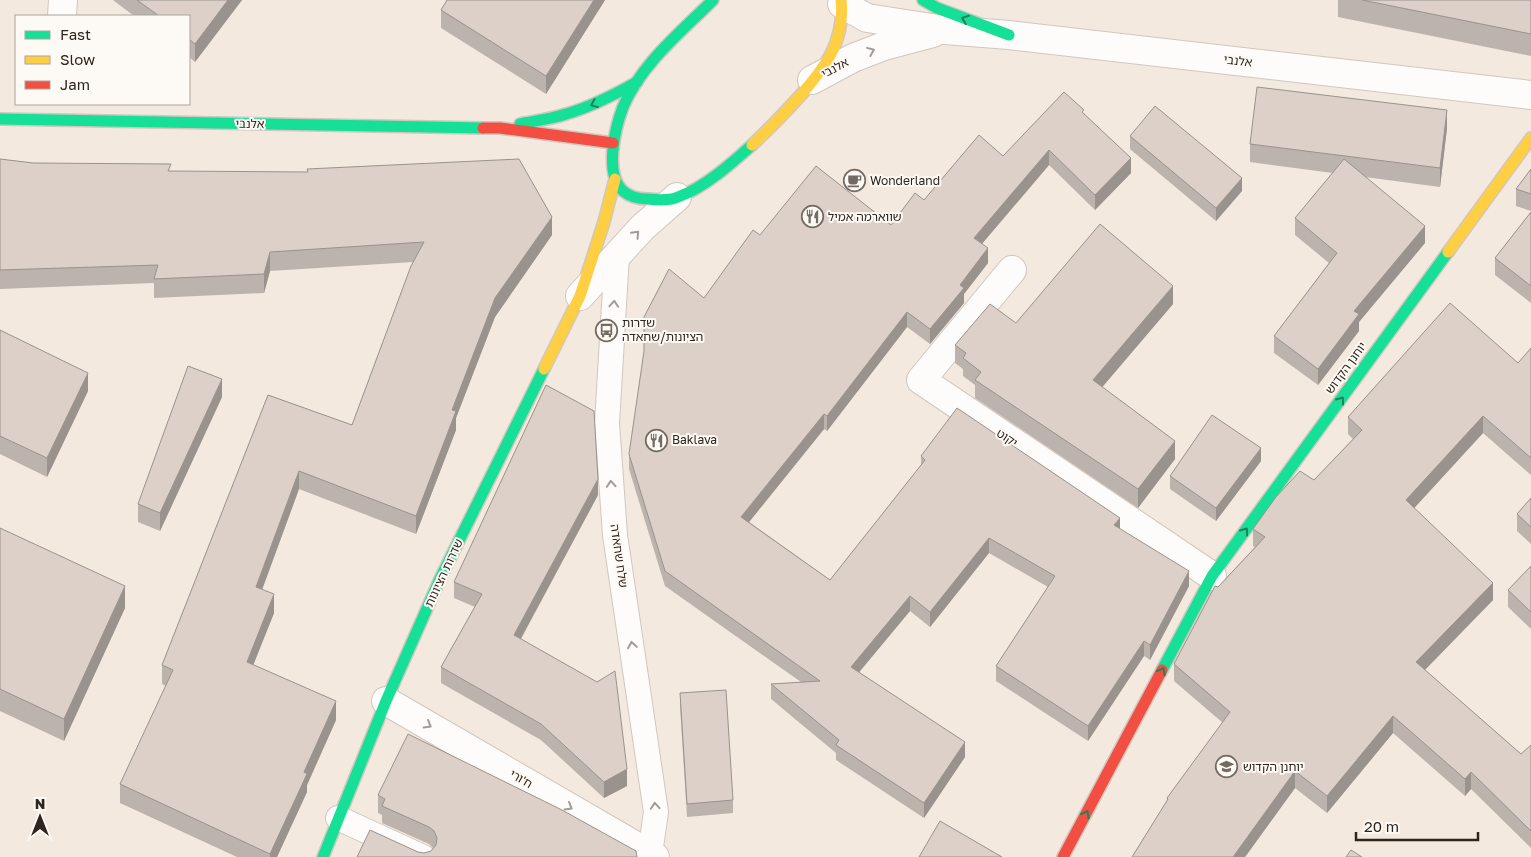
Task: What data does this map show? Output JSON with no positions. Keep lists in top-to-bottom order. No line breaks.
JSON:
{"streets":{"street":["אלנבי","יוחנן הקדוש","יקוט","שדרות הציונות","ח'ורי"],"lane":["שלח שחאדה"]},"crossings":[["אלנבי","שדרות הציונות"],["יוחנן הקדוש","יקוט"],["שלח שחאדה","שדרות הציונות"],["שלח שחאדה","ח'ורי"],["שדרות הציונות","ח'ורי"]],"one_way":["יוחנן הקדוש","שלח שחאדה","ח'ורי"],"places":{"cafe":["Wonderland"],"restaurant":["שווארמה אמיל","Baklava"],"bus stop":["שדרות הציונות/שחאדה"],"school or university":["יוחנן הקדוש"]},"legend":["Fast","Slow","Jam"],"scale_bar":"20 m","north":"top"}
